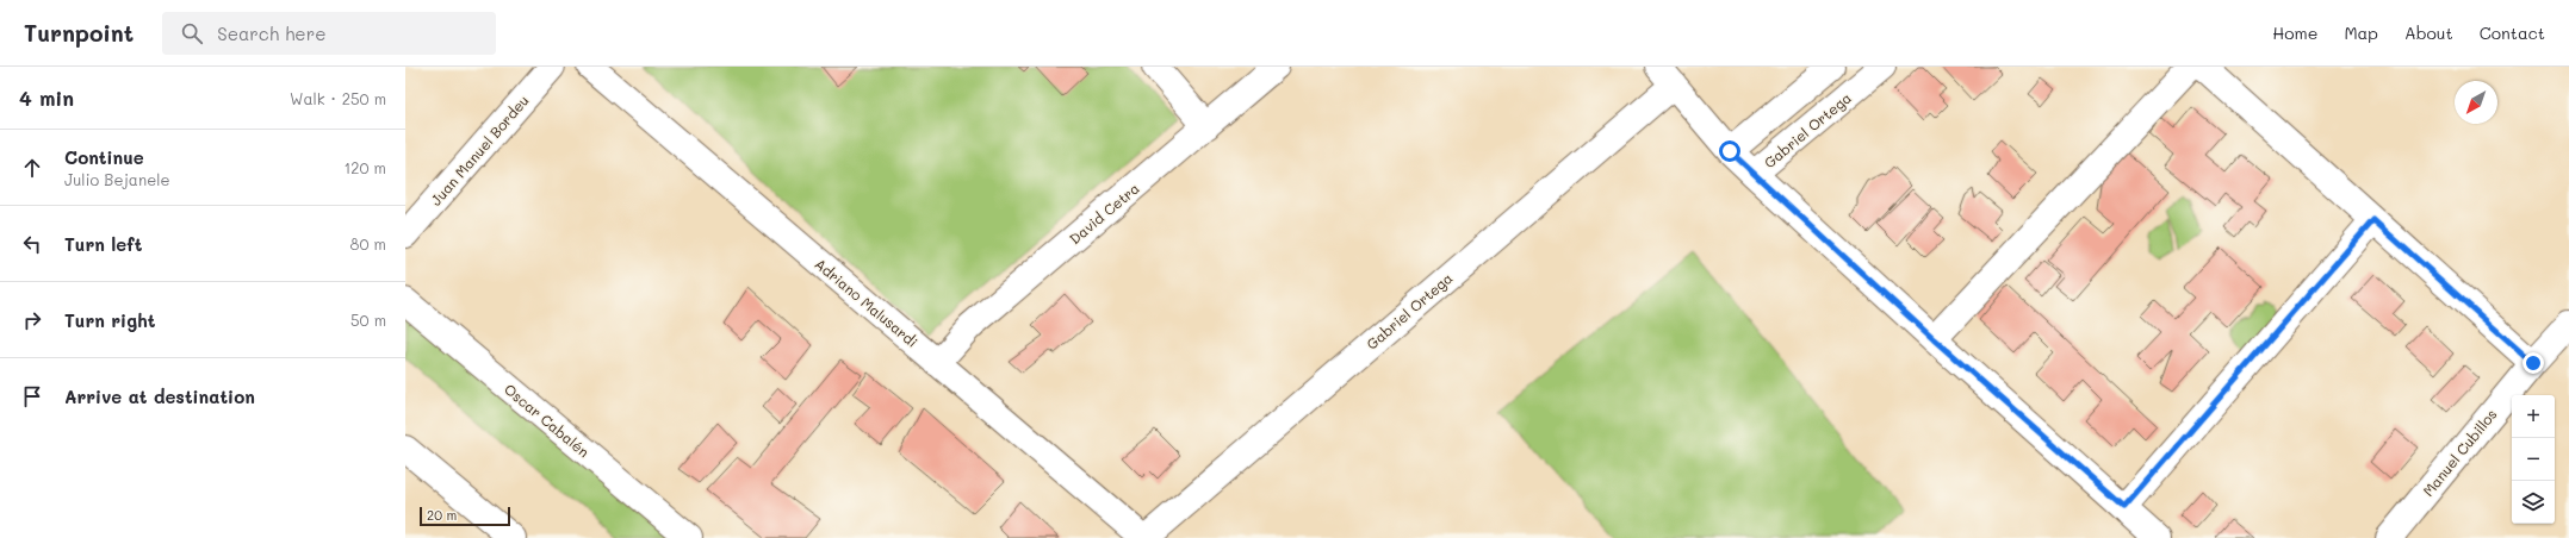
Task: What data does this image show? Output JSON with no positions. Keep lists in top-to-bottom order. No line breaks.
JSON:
{"streets":{"street":["Gabriel Ortega","Juan Manuel Bordeu","David Cetra","Adriano Malusardi","Oscar Cabalén","Manuel Cubillos"]},"crossings":[["Gabriel Ortega","Adriano Malusardi"],["David Cetra","Adriano Malusardi"]],"scale_bar":"20 m","north":"bottom left","page":{"header":"Turnpoint","search":"Search here","nav":["Home","Map","About","Contact"],"heading":["4 min","Walk · 250 m"],"list":[["Continue","Julio Bejanele","120 m"],["Turn left","80 m"],["Turn right","50 m"],"Arrive at destination"],"map_buttons":["+","−"],"scale":"20 m"}}
